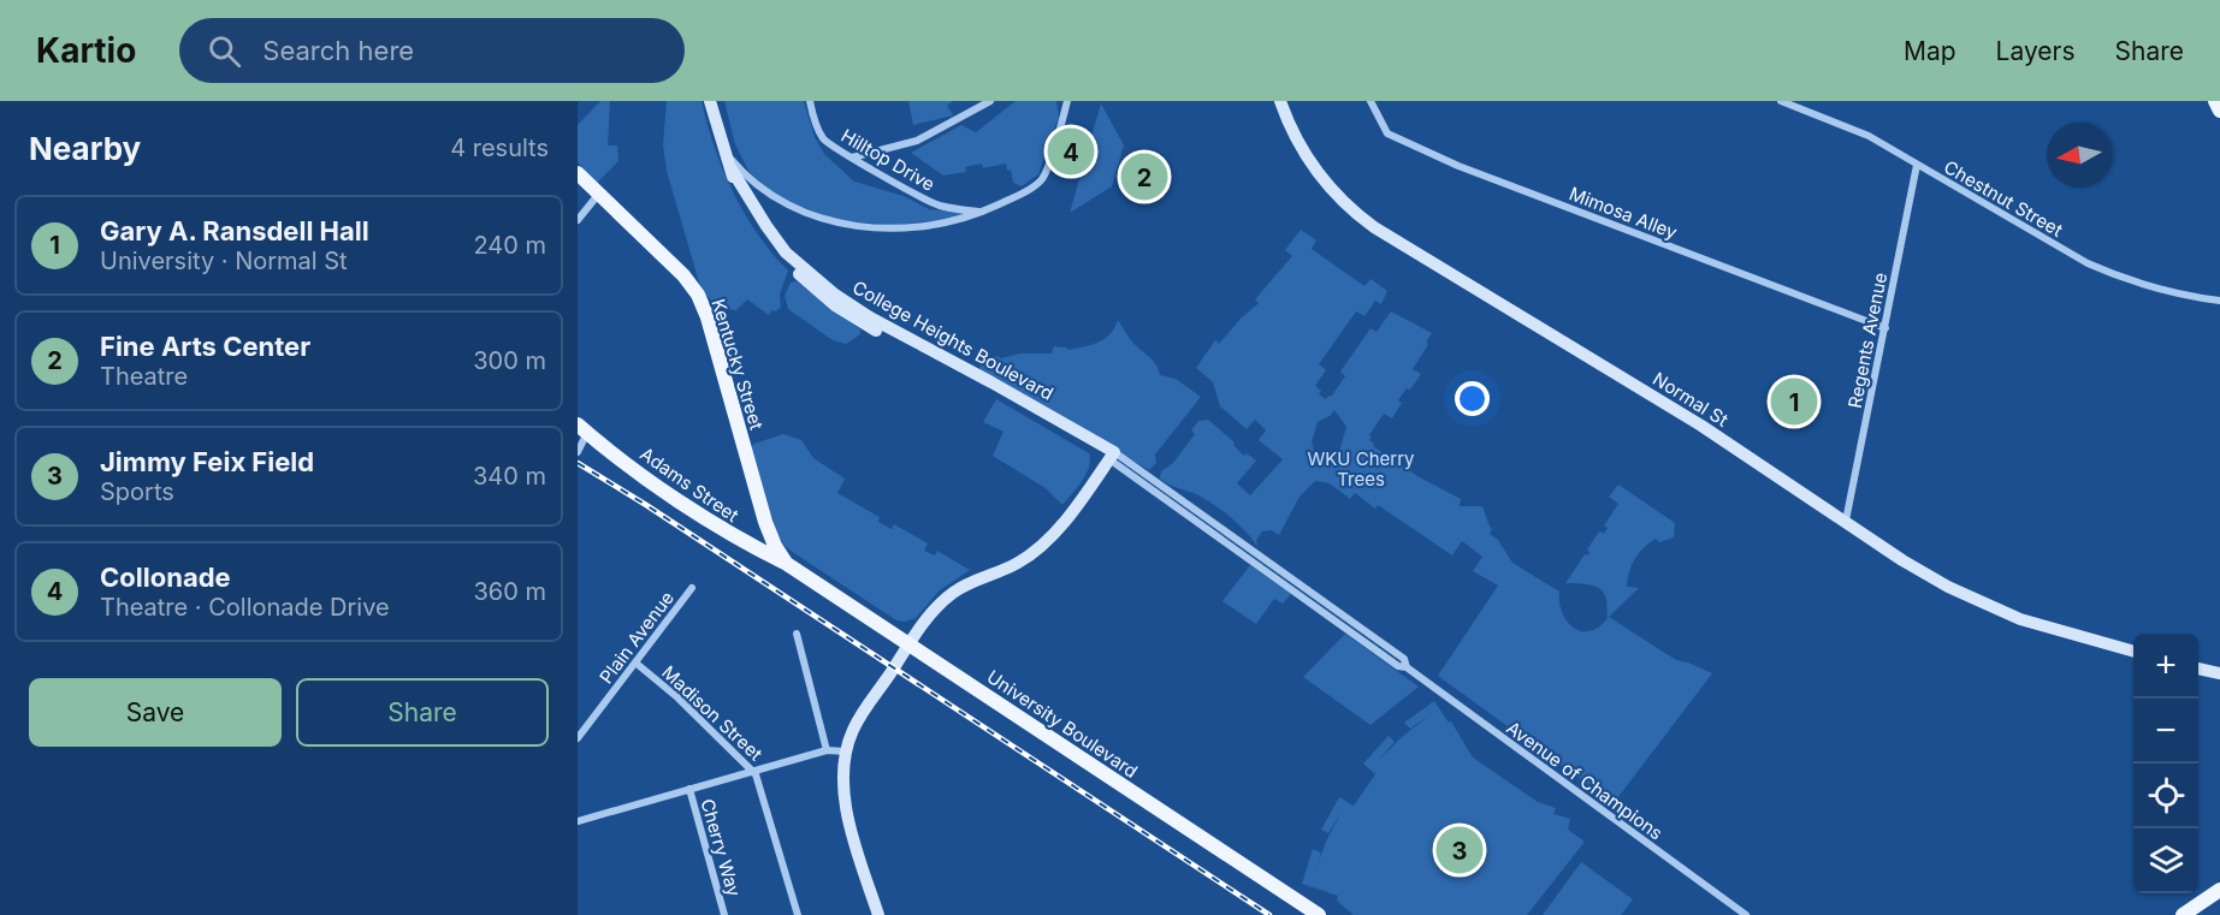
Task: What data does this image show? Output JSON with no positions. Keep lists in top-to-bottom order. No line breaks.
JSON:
{"streets":{"main road":["Kentucky Street","Adams Street","University Boulevard"],"street":["Hilltop Drive","Chestnut Street","Mimosa Alley","College Heights Boulevard","Regents Avenue","Normal St","Plain Avenue","Madison Street","Avenue of Champions","Cherry Way"]},"crossings":[["Chestnut Street","Regents Avenue"],["Mimosa Alley","Regents Avenue"],["College Heights Boulevard","Avenue of Champions"],["Regents Avenue","Normal St"],["Kentucky Street","Adams Street"],["Kentucky Street","University Boulevard"],["Adams Street","University Boulevard"],["Plain Avenue","Madison Street"]],"parks":["WKU Cherry Trees"],"north":"left","page":{"header":"Kartio","search":"Search here","nav":["Map","Layers","Share"],"heading":["Nearby","4 results"],"pins":["4","2","1","3"],"list":[{"mark":"1","name":"Gary A. Ransdell Hall","note":"University · Normal St","value":"240 m"},{"mark":"2","name":"Fine Arts Center","note":"Theatre","value":"300 m"},{"mark":"3","name":"Jimmy Feix Field","note":"Sports","value":"340 m"},{"mark":"4","name":"Collonade","note":"Theatre · Collonade Drive","value":"360 m"}],"map_buttons":["+","−"],"buttons":["Save","Share"]}}
